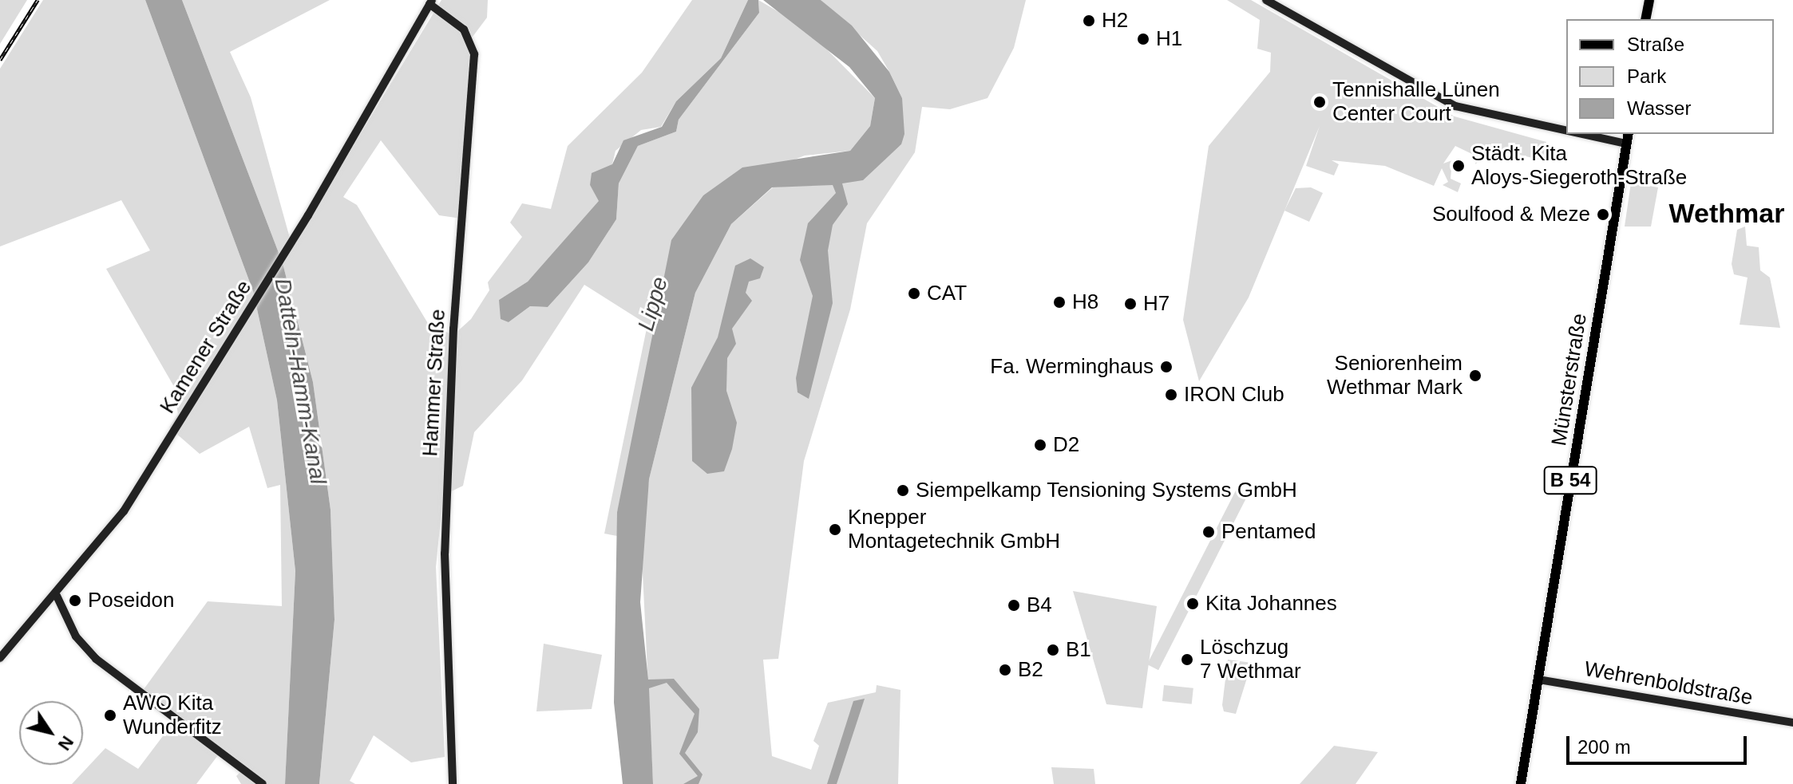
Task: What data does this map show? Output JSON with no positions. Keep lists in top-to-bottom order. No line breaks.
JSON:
{"streets":{"main road":["Kamener Straße","Münsterstraße","Hammer Straße","B 54","Wehrenboldstraße"]},"crossings":[["Kamener Straße","Hammer Straße"],["Münsterstraße","Wehrenboldstraße"]],"districts":["Wethmar"],"water":["Lippe","Datteln-Hamm-Kanal"],"places":["H2","H1","Tennishalle Lünen Center Court","Städt. Kita Aloys-Siegeroth-Straße","Soulfood & Meze","CAT","H8","H7","Fa. Werminghaus","Seniorenheim Wethmar Mark","IRON Club","D2","Siempelkamp Tensioning Systems GmbH","Knepper Montagetechnik GmbH","Pentamed","Poseidon","Kita Johannes","B4","B1","Löschzug 7 Wethmar","B2","AWO Kita Wunderfitz"],"legend":["Straße","Park","Wasser"],"scale_bar":"200 m","north":"bottom right"}
